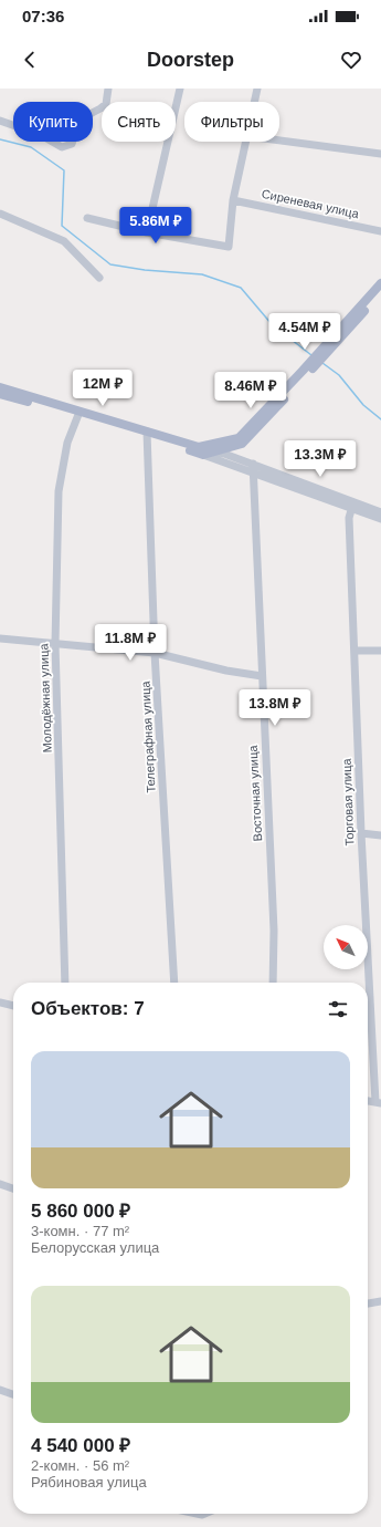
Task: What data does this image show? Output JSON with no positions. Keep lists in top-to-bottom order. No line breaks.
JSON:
{"streets":{"street":["Сиреневая улица","Молодёжная улица","Телеграфная улица","Восточная улица","Торговая улица"]},"north":"top left","page":{"status":"07:36","header":"Doorstep","chip":["Купить","Снять","Фильтры"],"price":["5.86M ₽","4.54M ₽","12M ₽","8.46M ₽","13.3M ₽","11.8M ₽","13.8M ₽"],"heading":"Объектов: 7","list":[{"name":"5 860 000 ₽","note":"3-комн. · 77 m² · Белорусская улица"},{"name":"4 540 000 ₽","note":"2-комн. · 56 m² · Рябиновая улица"}]}}
